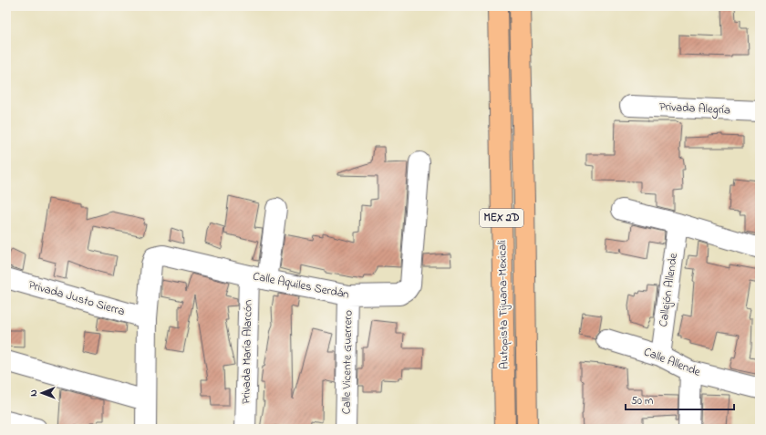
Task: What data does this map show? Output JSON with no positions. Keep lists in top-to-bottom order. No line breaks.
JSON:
{"streets":{"highway":["MEX 2D","Autopista Tijuana-Mexicali"],"street":["Privada Alegría","Calle Aquiles Serdán","Callejón Allende","Privada Justo Sierra","Privada María Alarcón","Calle Vicente Guerrero","Calle Allende"]},"crossings":[["Calle Aquiles Serdán","Privada Justo Sierra"],["Calle Aquiles Serdán","Privada María Alarcón"],["Calle Aquiles Serdán","Calle Vicente Guerrero"],["Callejón Allende","Calle Allende"]],"scale_bar":"50 m","north":"left"}
